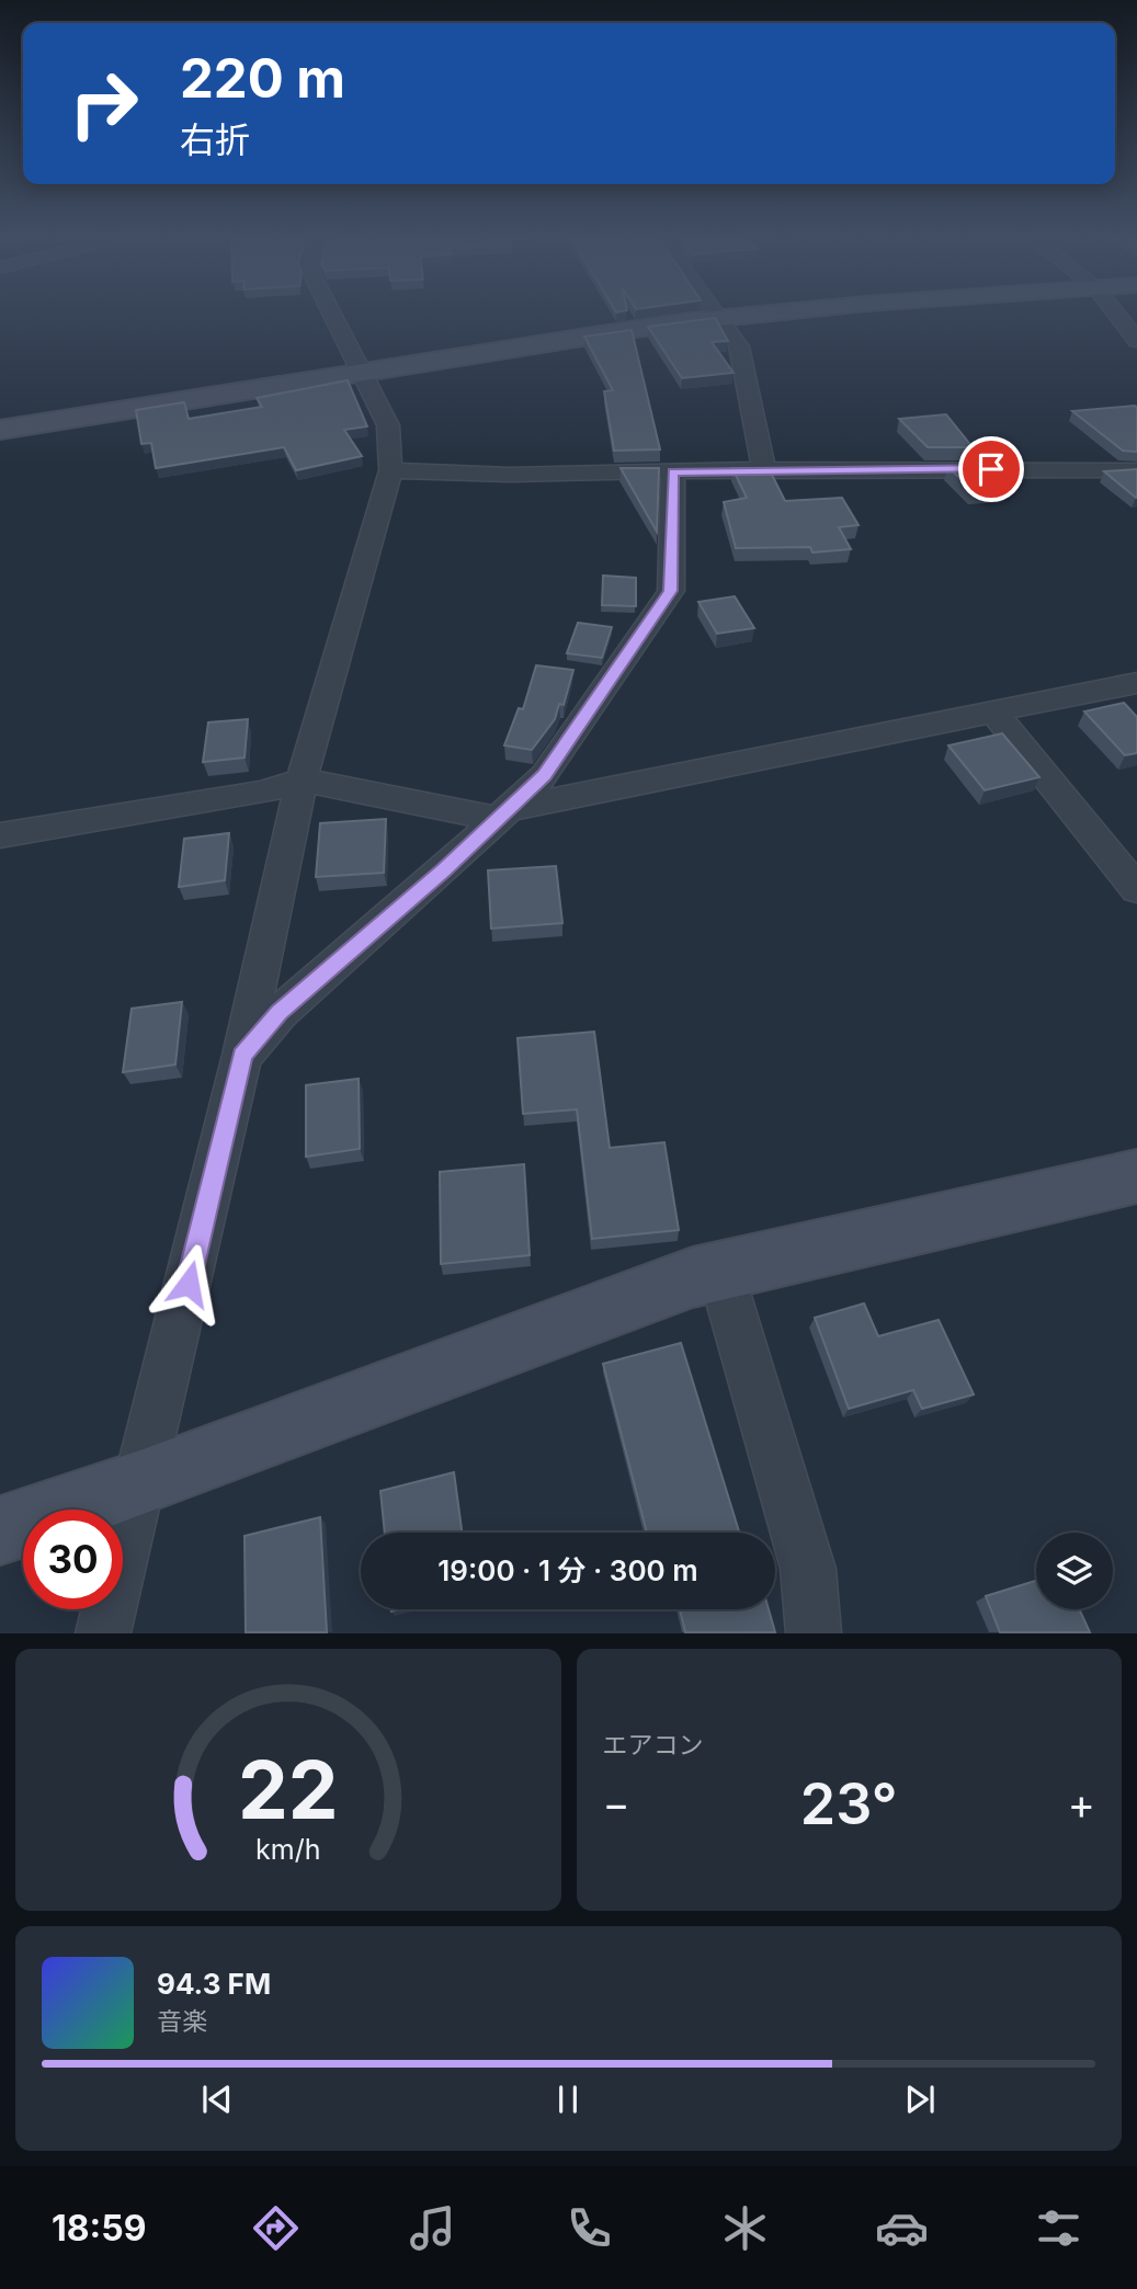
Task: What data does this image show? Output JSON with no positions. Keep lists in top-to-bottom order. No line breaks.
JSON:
{"page":{"turn":["220 m","右折"],"limit":"30","trip":"19:00 · 1 分 · 300 m","tile":"エアコン","heat":["−","23°","+"],"song":["94.3 FM","音楽"],"tabs":"18:59","gauge":["22","km/h"]}}
